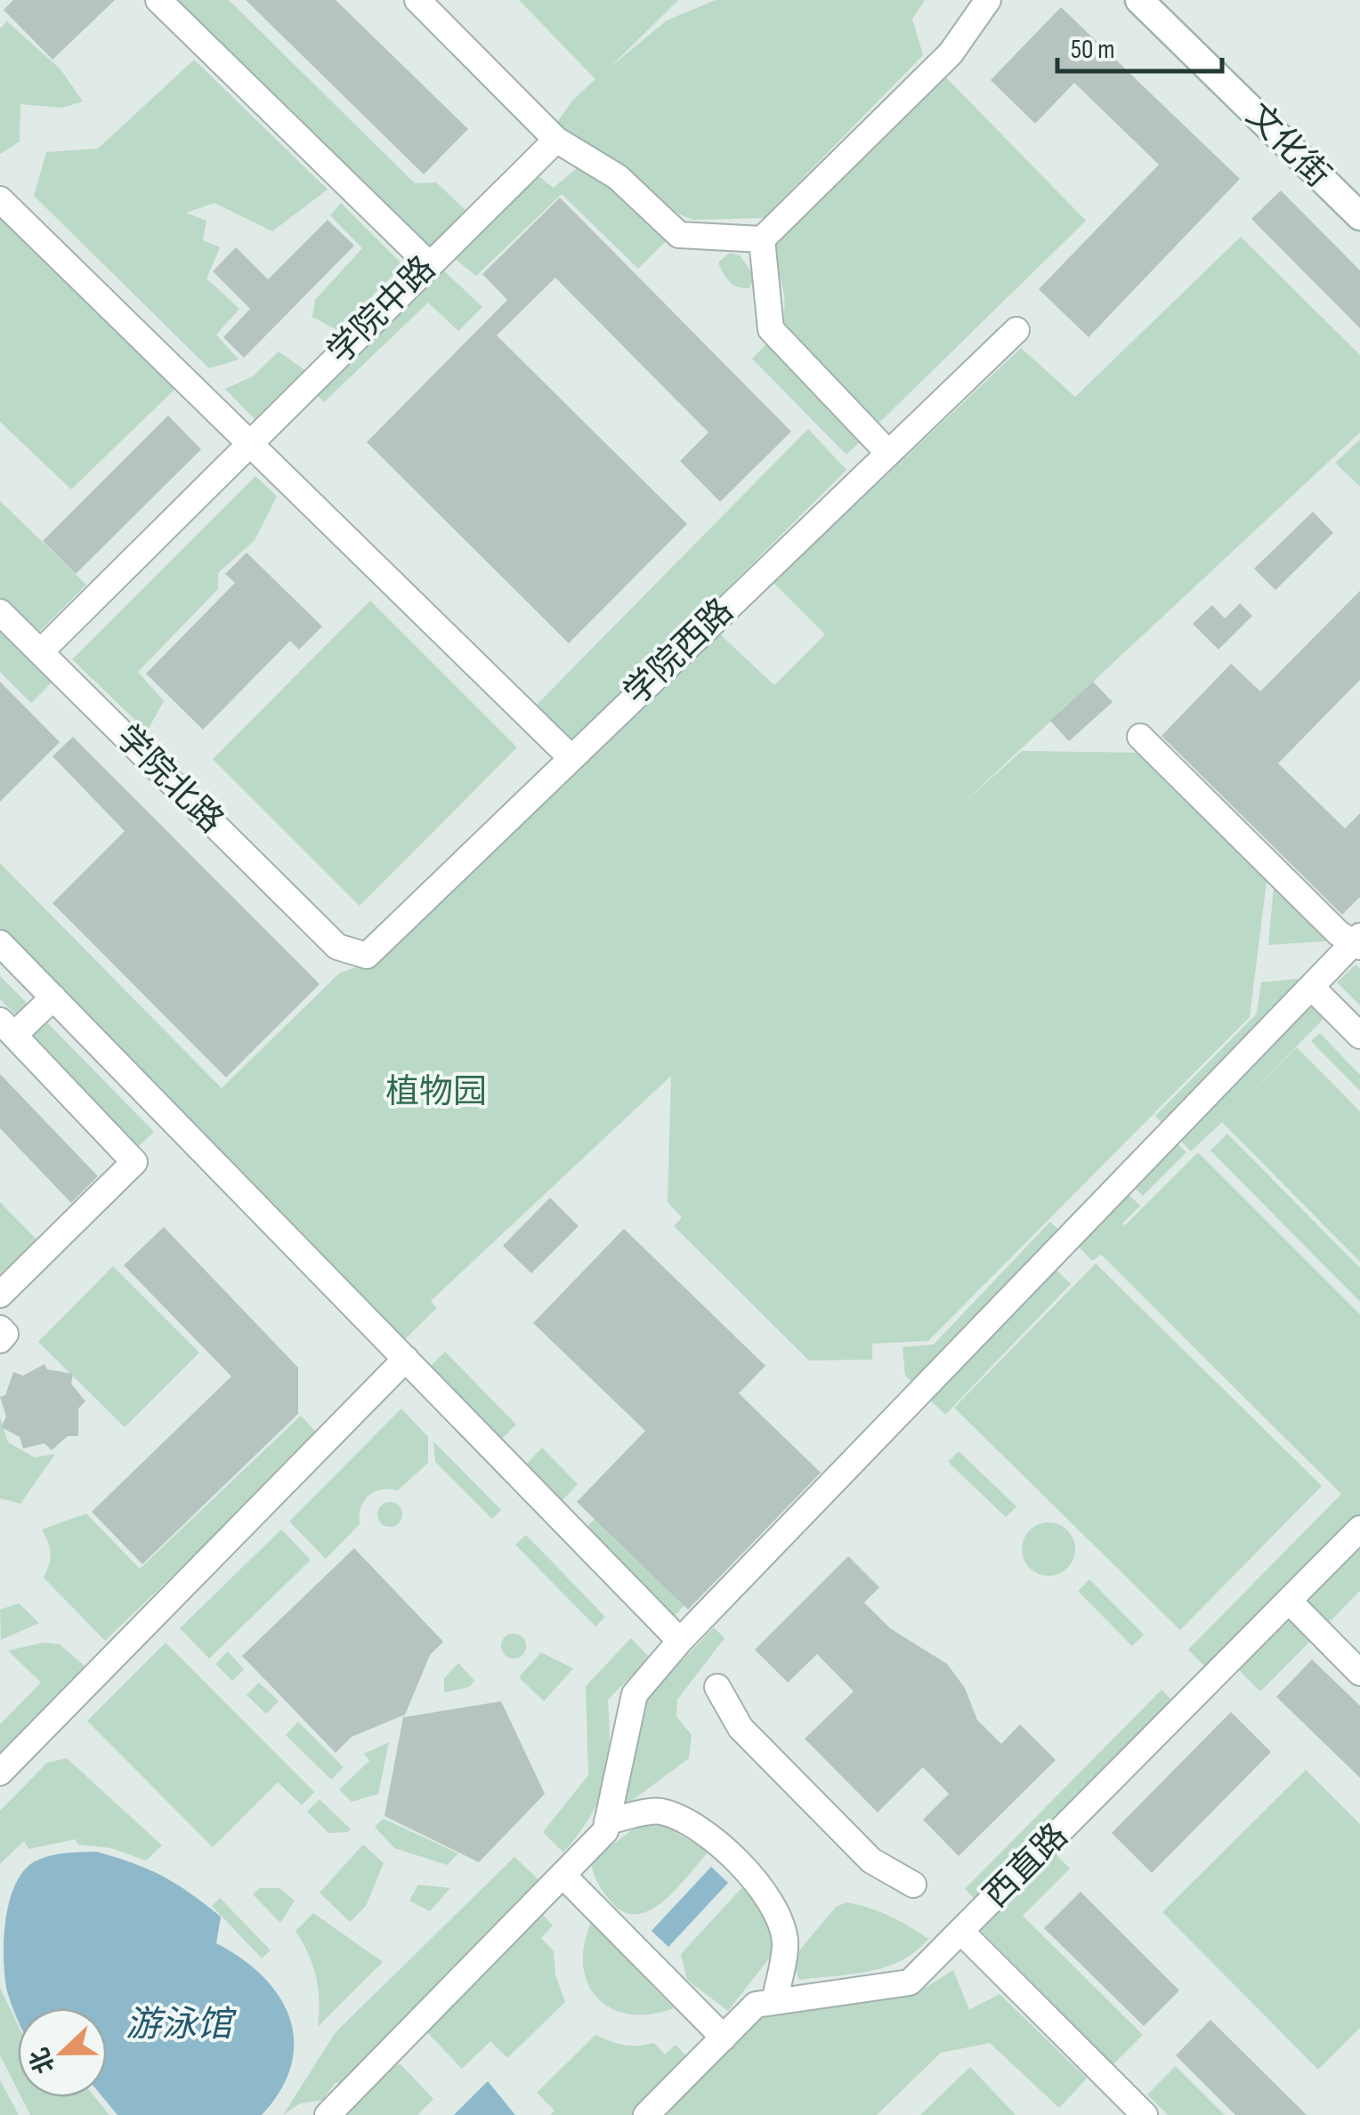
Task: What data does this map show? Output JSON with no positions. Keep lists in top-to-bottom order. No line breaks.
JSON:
{"streets":{"street":["文化街","学院中路","学院西路","学院北路","西直路"]},"crossings":[["学院中路","学院北路"],["学院西路","学院北路"]],"water":["游泳馆"],"parks":["植物园"],"scale_bar":"50 m","north":"left"}
